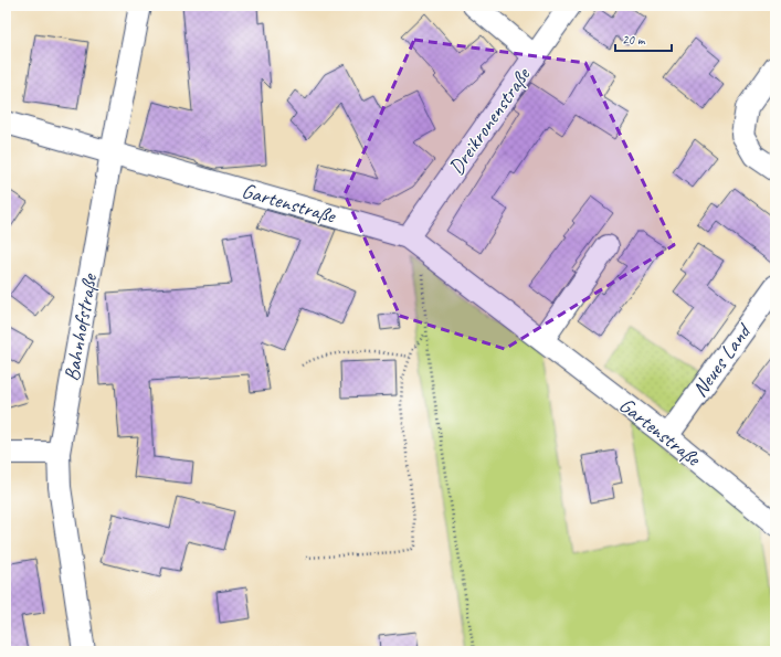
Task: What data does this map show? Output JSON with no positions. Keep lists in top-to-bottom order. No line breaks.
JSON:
{"streets":{"street":["Dreikronenstraße","Gartenstraße","Bahnhofstraße","Neues Land"]},"crossings":[["Dreikronenstraße","Gartenstraße"],["Gartenstraße","Bahnhofstraße"],["Gartenstraße","Neues Land"]],"scale_bar":"20 m"}
